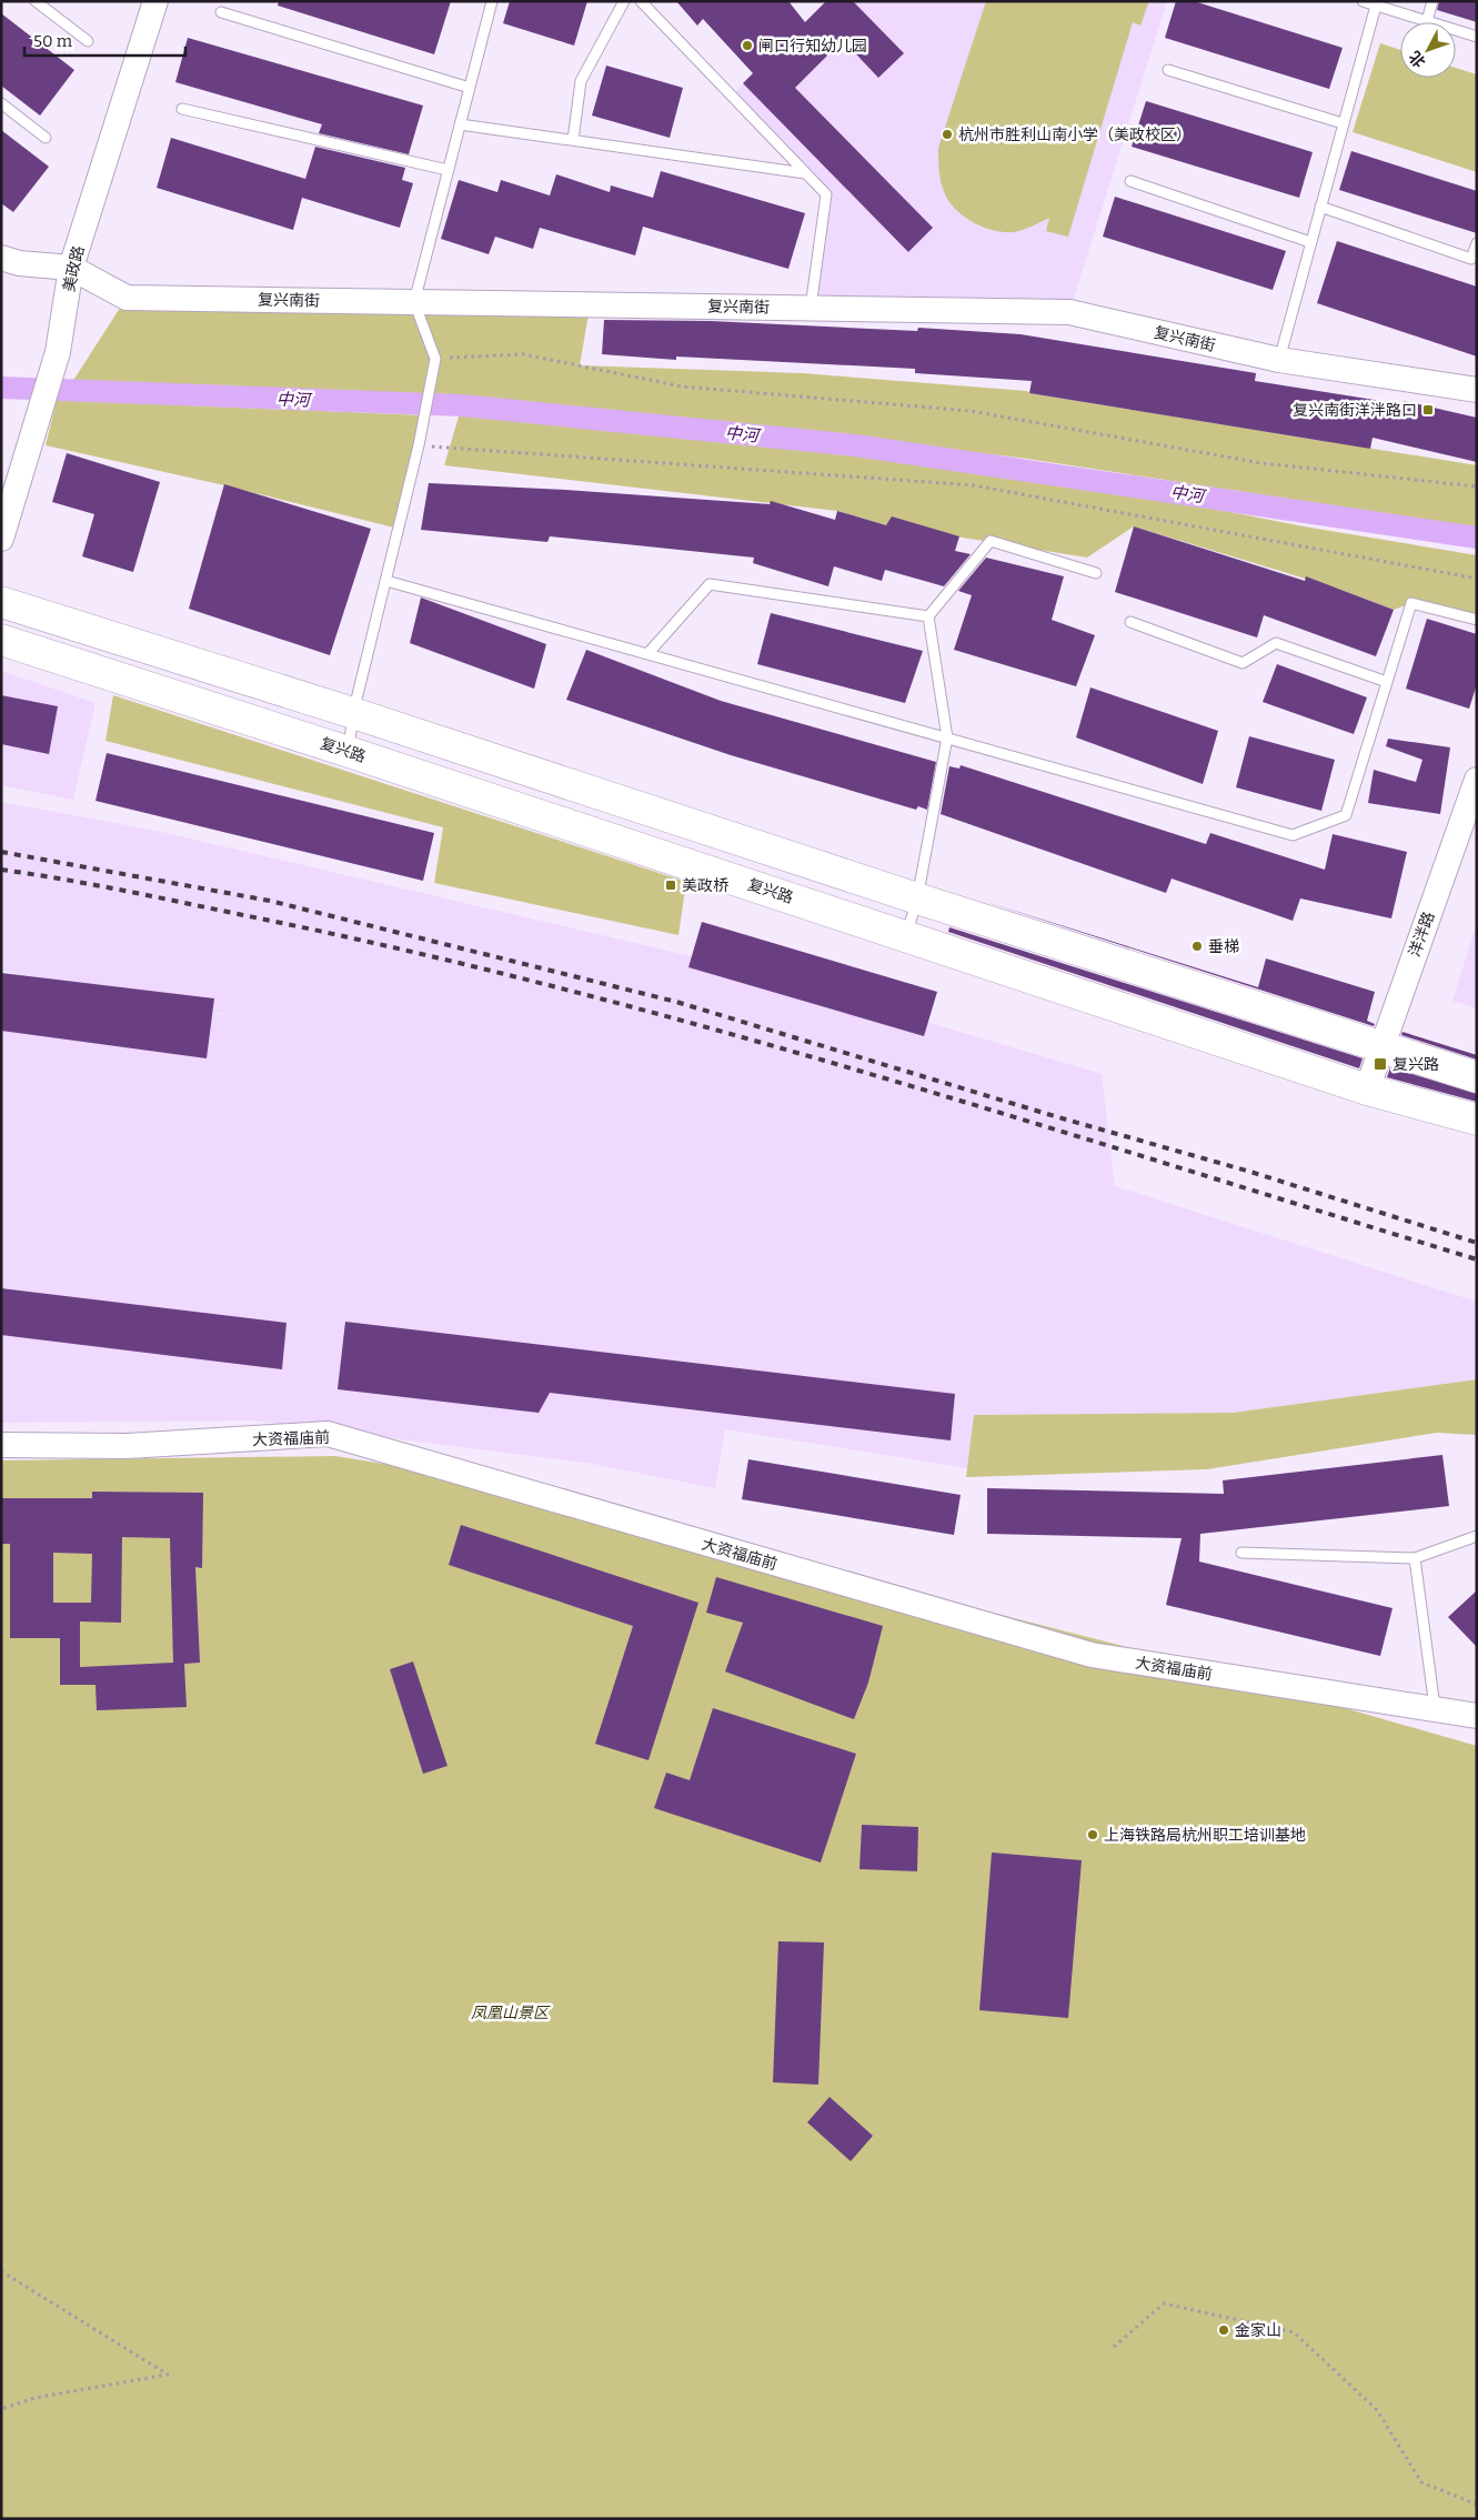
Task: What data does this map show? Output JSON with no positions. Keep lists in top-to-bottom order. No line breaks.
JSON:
{"streets":{"main road":["复兴路"],"street":["美政路","复兴南街","洋泮路","大资福庙前"]},"crossings":[["美政路","复兴南街"],["复兴路","洋泮路"]],"water":["中河"],"parks":["凤凰山景区"],"places":{"other":["闸口行知幼儿园","杭州市胜利山南小学（美政校区）","垂梯","上海铁路局杭州职工培训基地","金家山"],"transit":["复兴南街洋泮路口","美政桥","复兴路"]},"scale_bar":"50 m","north":"bottom left"}
